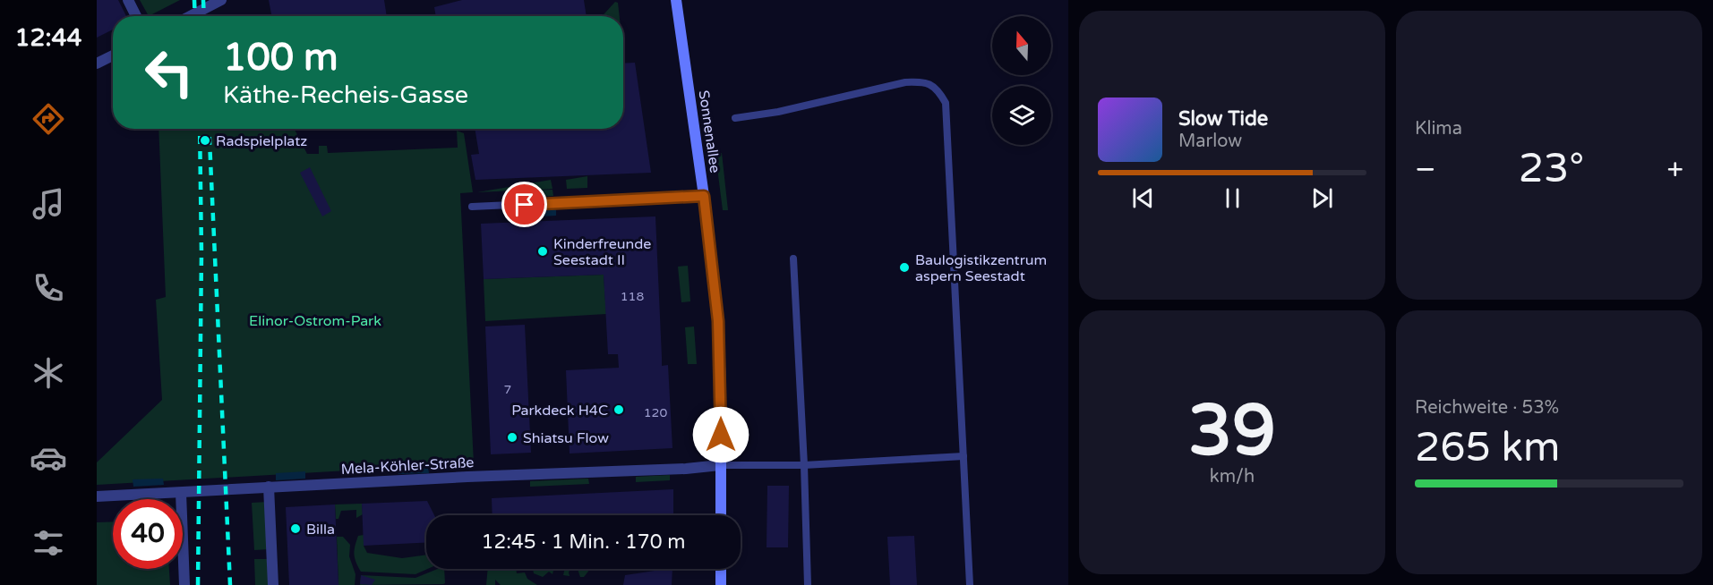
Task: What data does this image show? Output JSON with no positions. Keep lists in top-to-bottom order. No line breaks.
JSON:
{"streets":{"street":["Sonnenallee","Mela-Köhler-Straße"]},"crossings":[["Sonnenallee","Mela-Köhler-Straße"]],"parks":["Elinor-Ostrom-Park"],"places":["Radspielplatz","Kinderfreunde Seestadt II","Baulogistikzentrum aspern Seestadt","Parkdeck H4C","Shiatsu Flow","Billa"],"house_numbers":["118","7","120"],"north":"top","page":{"tabs":"12:44","tile":["Klima",["39","km/h"],["Reichweite · 53%","265 km"]],"turn":["100 m","Käthe-Recheis-Gasse"],"song":["Slow Tide","Marlow"],"heat":["−","23°","+"],"limit":"40","trip":"12:45 · 1 Min. · 170 m"}}
